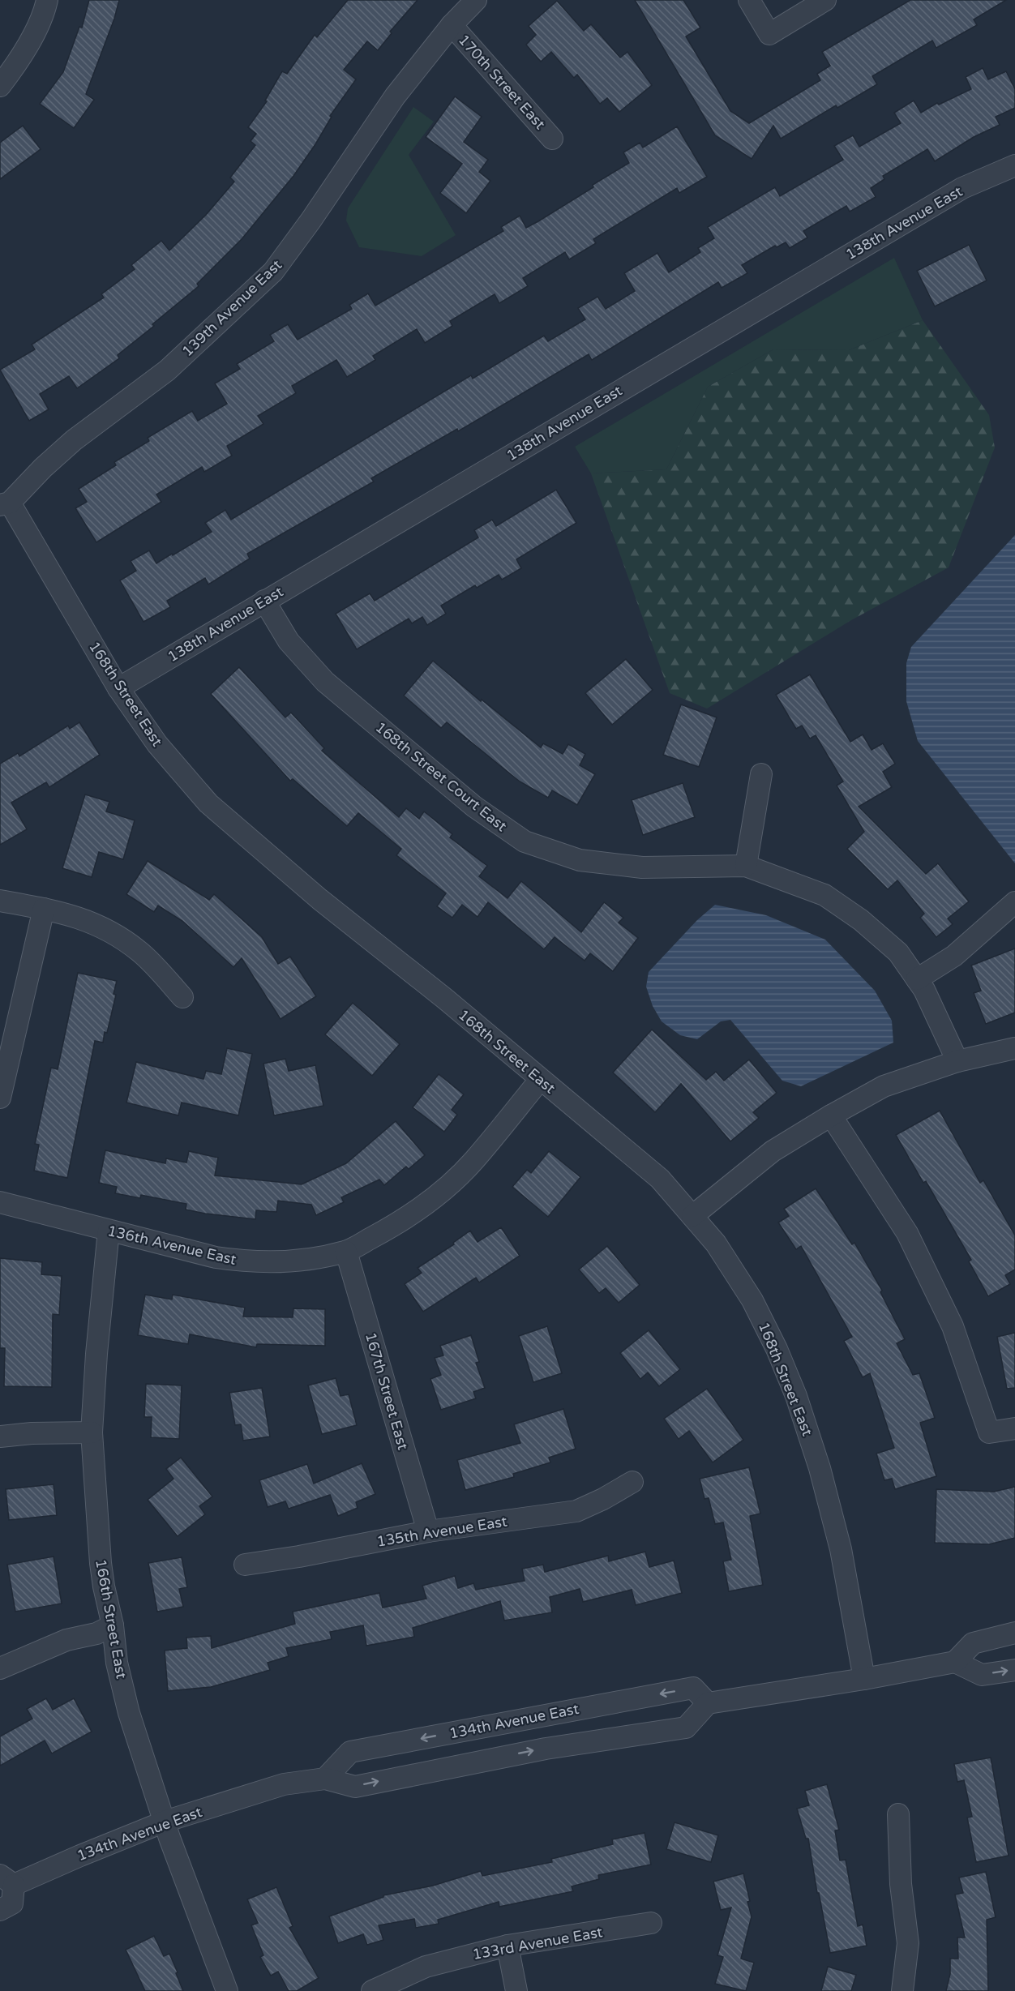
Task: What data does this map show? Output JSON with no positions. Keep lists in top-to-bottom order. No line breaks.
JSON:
{"streets":{"street":["170th Street East","138th Avenue East","139th Avenue East","168th Street East","168th Street Court East","136th Avenue East","167th Street East","135th Avenue East","166th Street East","134th Avenue East","133rd Avenue East"]},"crossings":[["170th Street East","139th Avenue East"],["138th Avenue East","168th Street East"],["138th Avenue East","168th Street Court East"],["139th Avenue East","168th Street East"],["168th Street East","136th Avenue East"],["136th Avenue East","167th Street East"],["136th Avenue East","166th Street East"],["167th Street East","135th Avenue East"],["166th Street East","134th Avenue East"]]}
